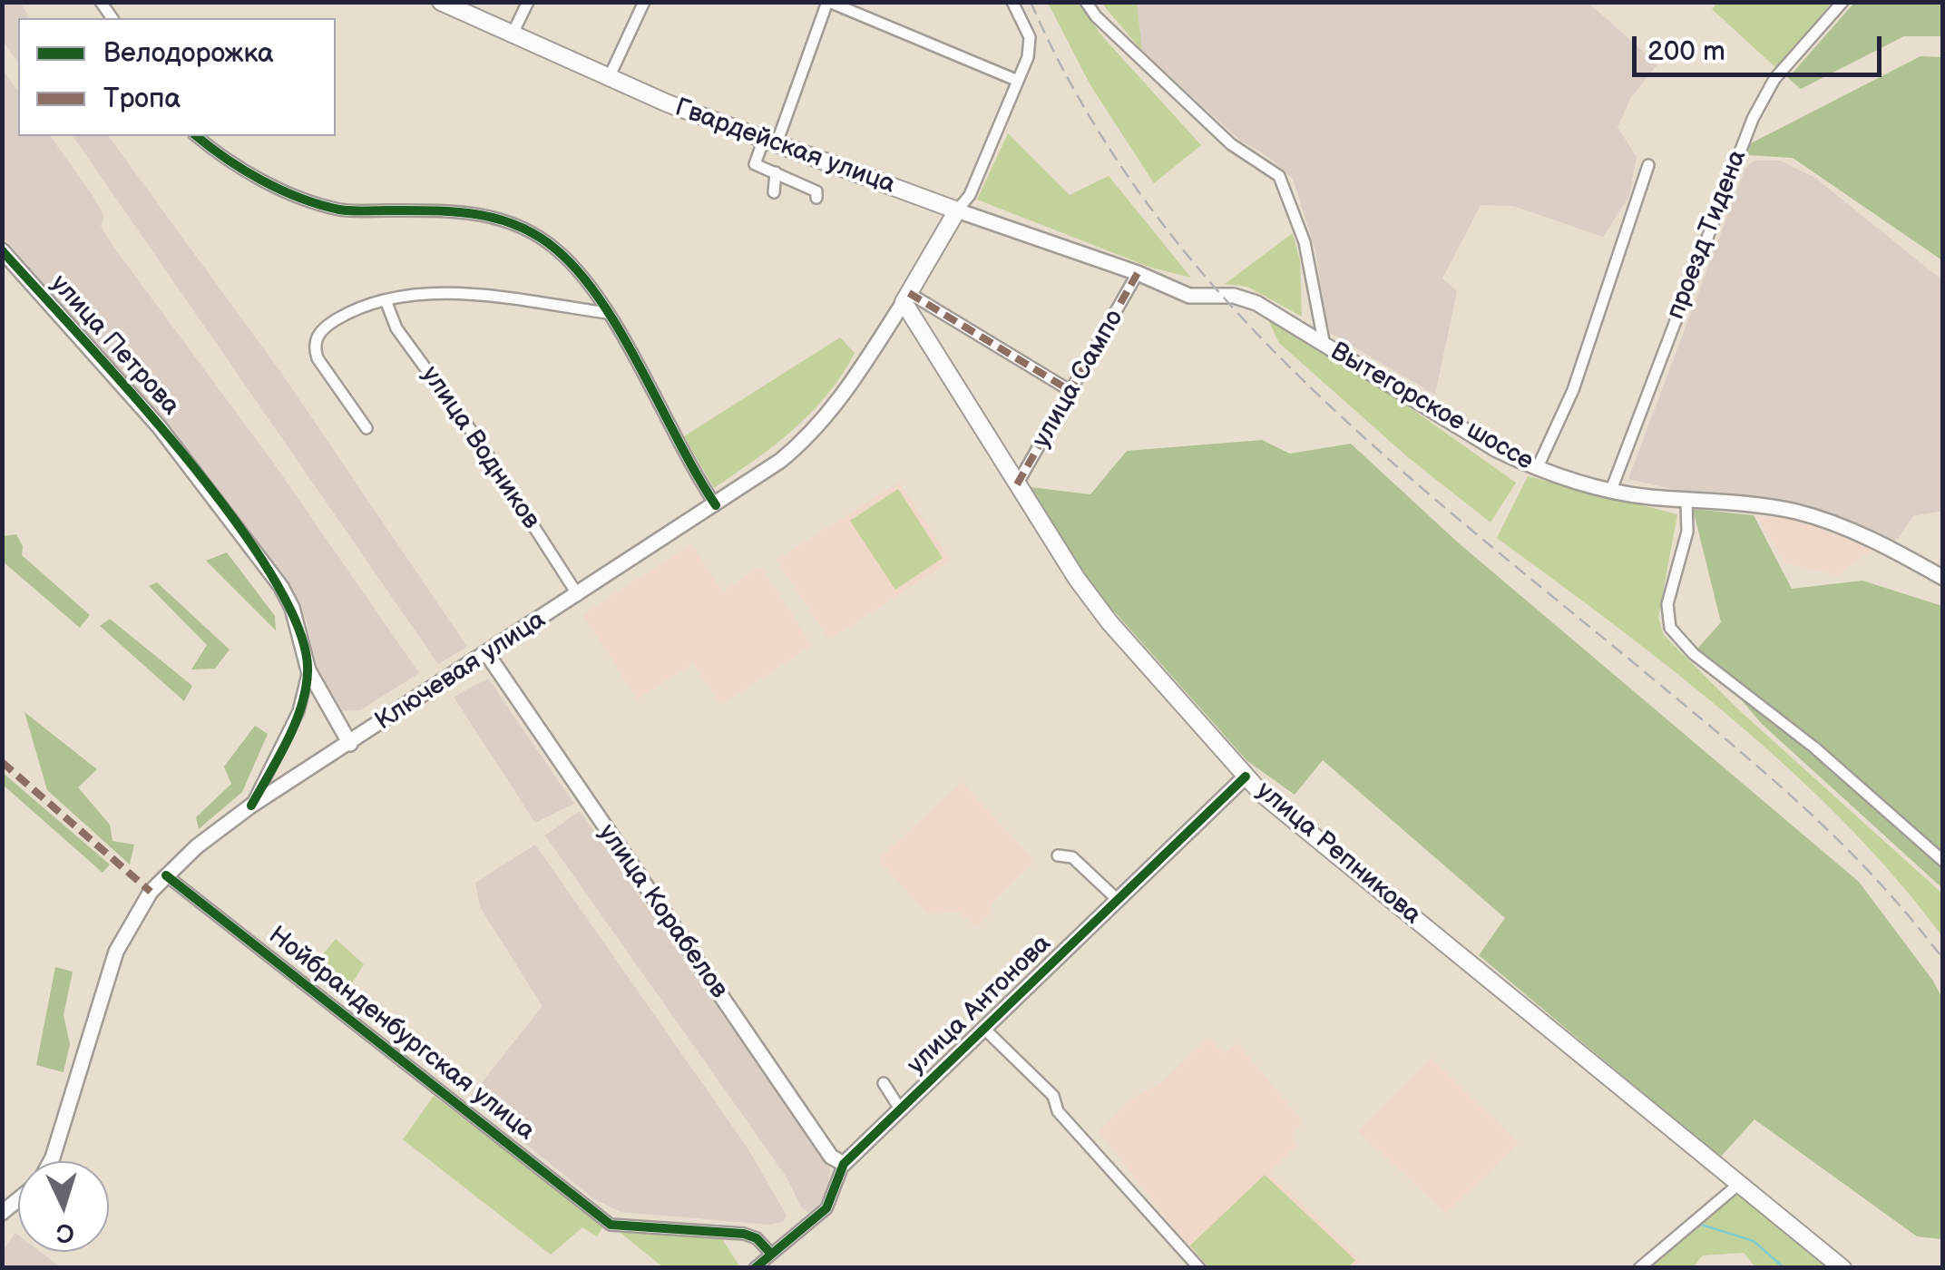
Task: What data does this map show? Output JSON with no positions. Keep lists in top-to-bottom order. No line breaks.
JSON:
{"streets":{"main road":["Гвардейская улица","улица Петрова","Вытегорское шоссе","Ключевая улица","улица Репникова","улица Корабелов","улица Антонова"],"street":["проезд Тидена","улица Сампо","улица Водников","Нойбранденбургская улица"]},"crossings":[["Гвардейская улица","улица Сампо"],["Гвардейская улица","Вытегорское шоссе"],["Гвардейская улица","Ключевая улица"],["проезд Тидена","Вытегорское шоссе"],["улица Петрова","Ключевая улица"],["улица Сампо","Вытегорское шоссе"],["улица Сампо","улица Репникова"],["улица Водников","Ключевая улица"],["Ключевая улица","улица Репникова"],["Ключевая улица","улица Корабелов"],["Ключевая улица","Нойбранденбургская улица"],["улица Репникова","улица Антонова"],["улица Корабелов","улица Антонова"],["улица Антонова","Нойбранденбургская улица"]],"legend":["Велодорожка","Тропа"],"scale_bar":"200 m","north":"bottom"}
